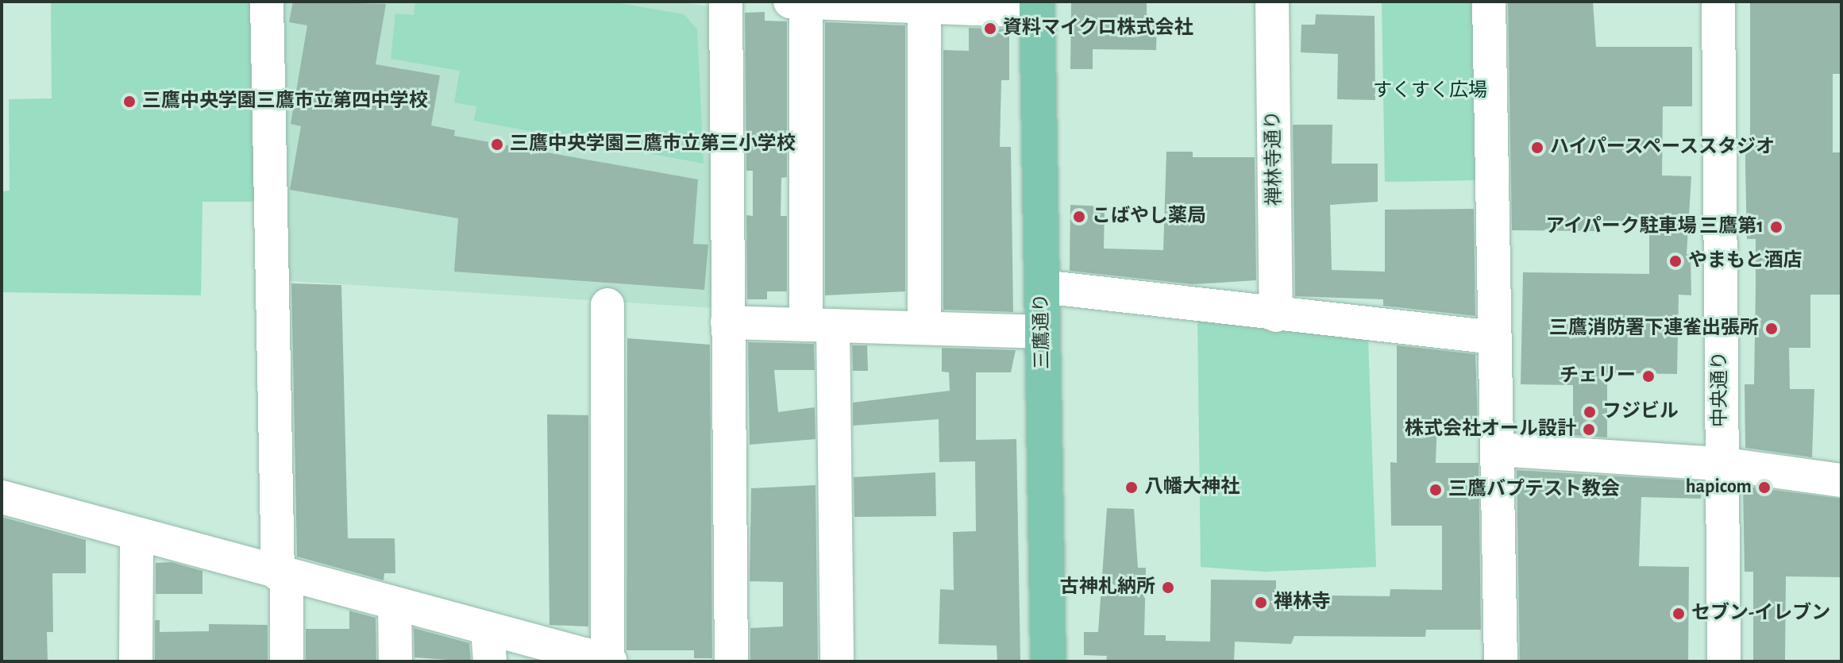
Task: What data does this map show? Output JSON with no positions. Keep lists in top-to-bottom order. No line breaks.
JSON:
{"streets":{"main road":["三鷹通り"],"street":["禅林寺通り","中央通り"]},"parks":["すくすく広場"],"places":["資料マイクロ株式会社","三鷹中央学園三鷹市立第四中学校","三鷹中央学園三鷹市立第三小学校","ハイパースペーススタジオ","こばやし薬局","アイパーク駐車場 三鷹第1","やまもと酒店","三鷹消防署下連雀出張所","チェリー","フジビル","株式会社オール設計","八幡大神社","hapicom","三鷹バプテスト教会","古神札納所","禅林寺","セブン-イレブン"]}
